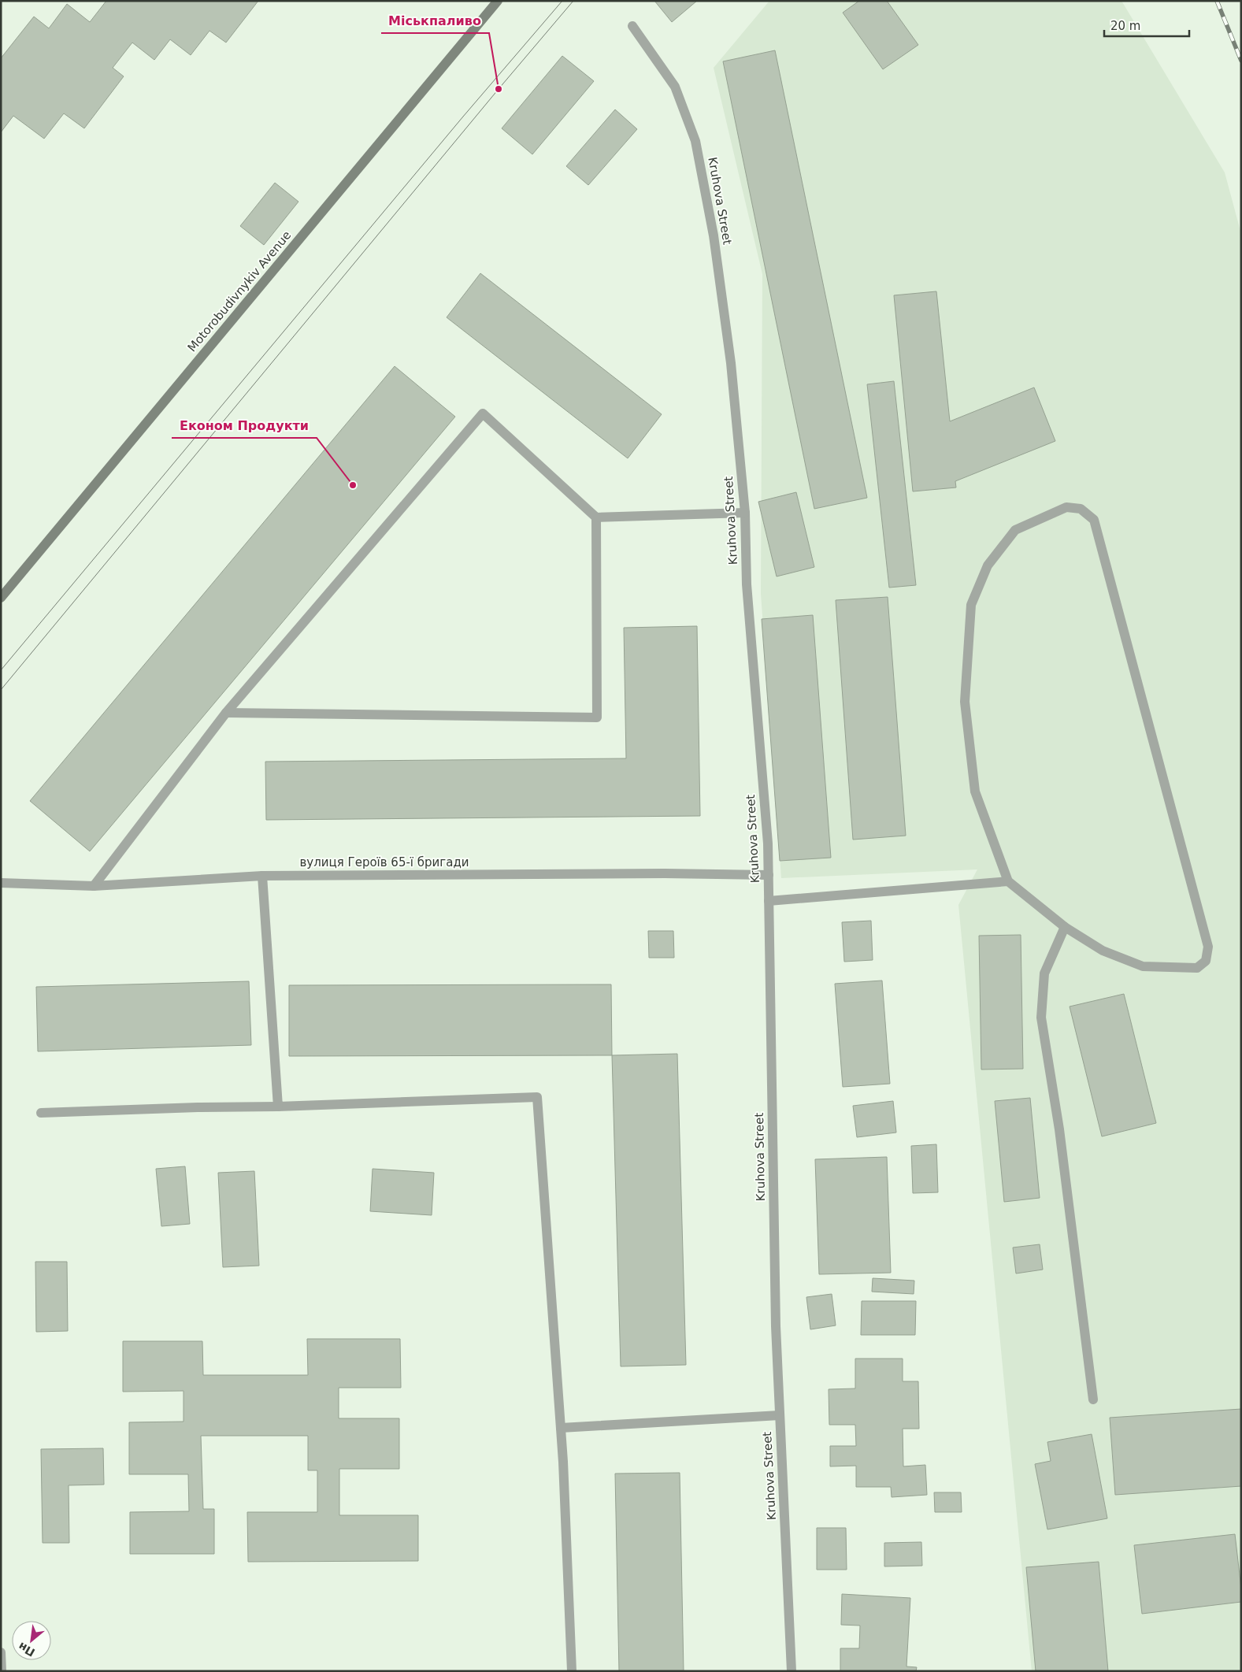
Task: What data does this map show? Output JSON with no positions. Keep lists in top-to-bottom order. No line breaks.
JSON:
{"streets":{"street":["Kruhova Street","Motorobudivnykiv Avenue","вулиця Героїв 65-ї бригади"]},"crossings":[["Kruhova Street","вулиця Героїв 65-ї бригади"]],"places":["Міськпаливо","Економ Продукти"],"scale_bar":"20 m","north":"bottom left"}
